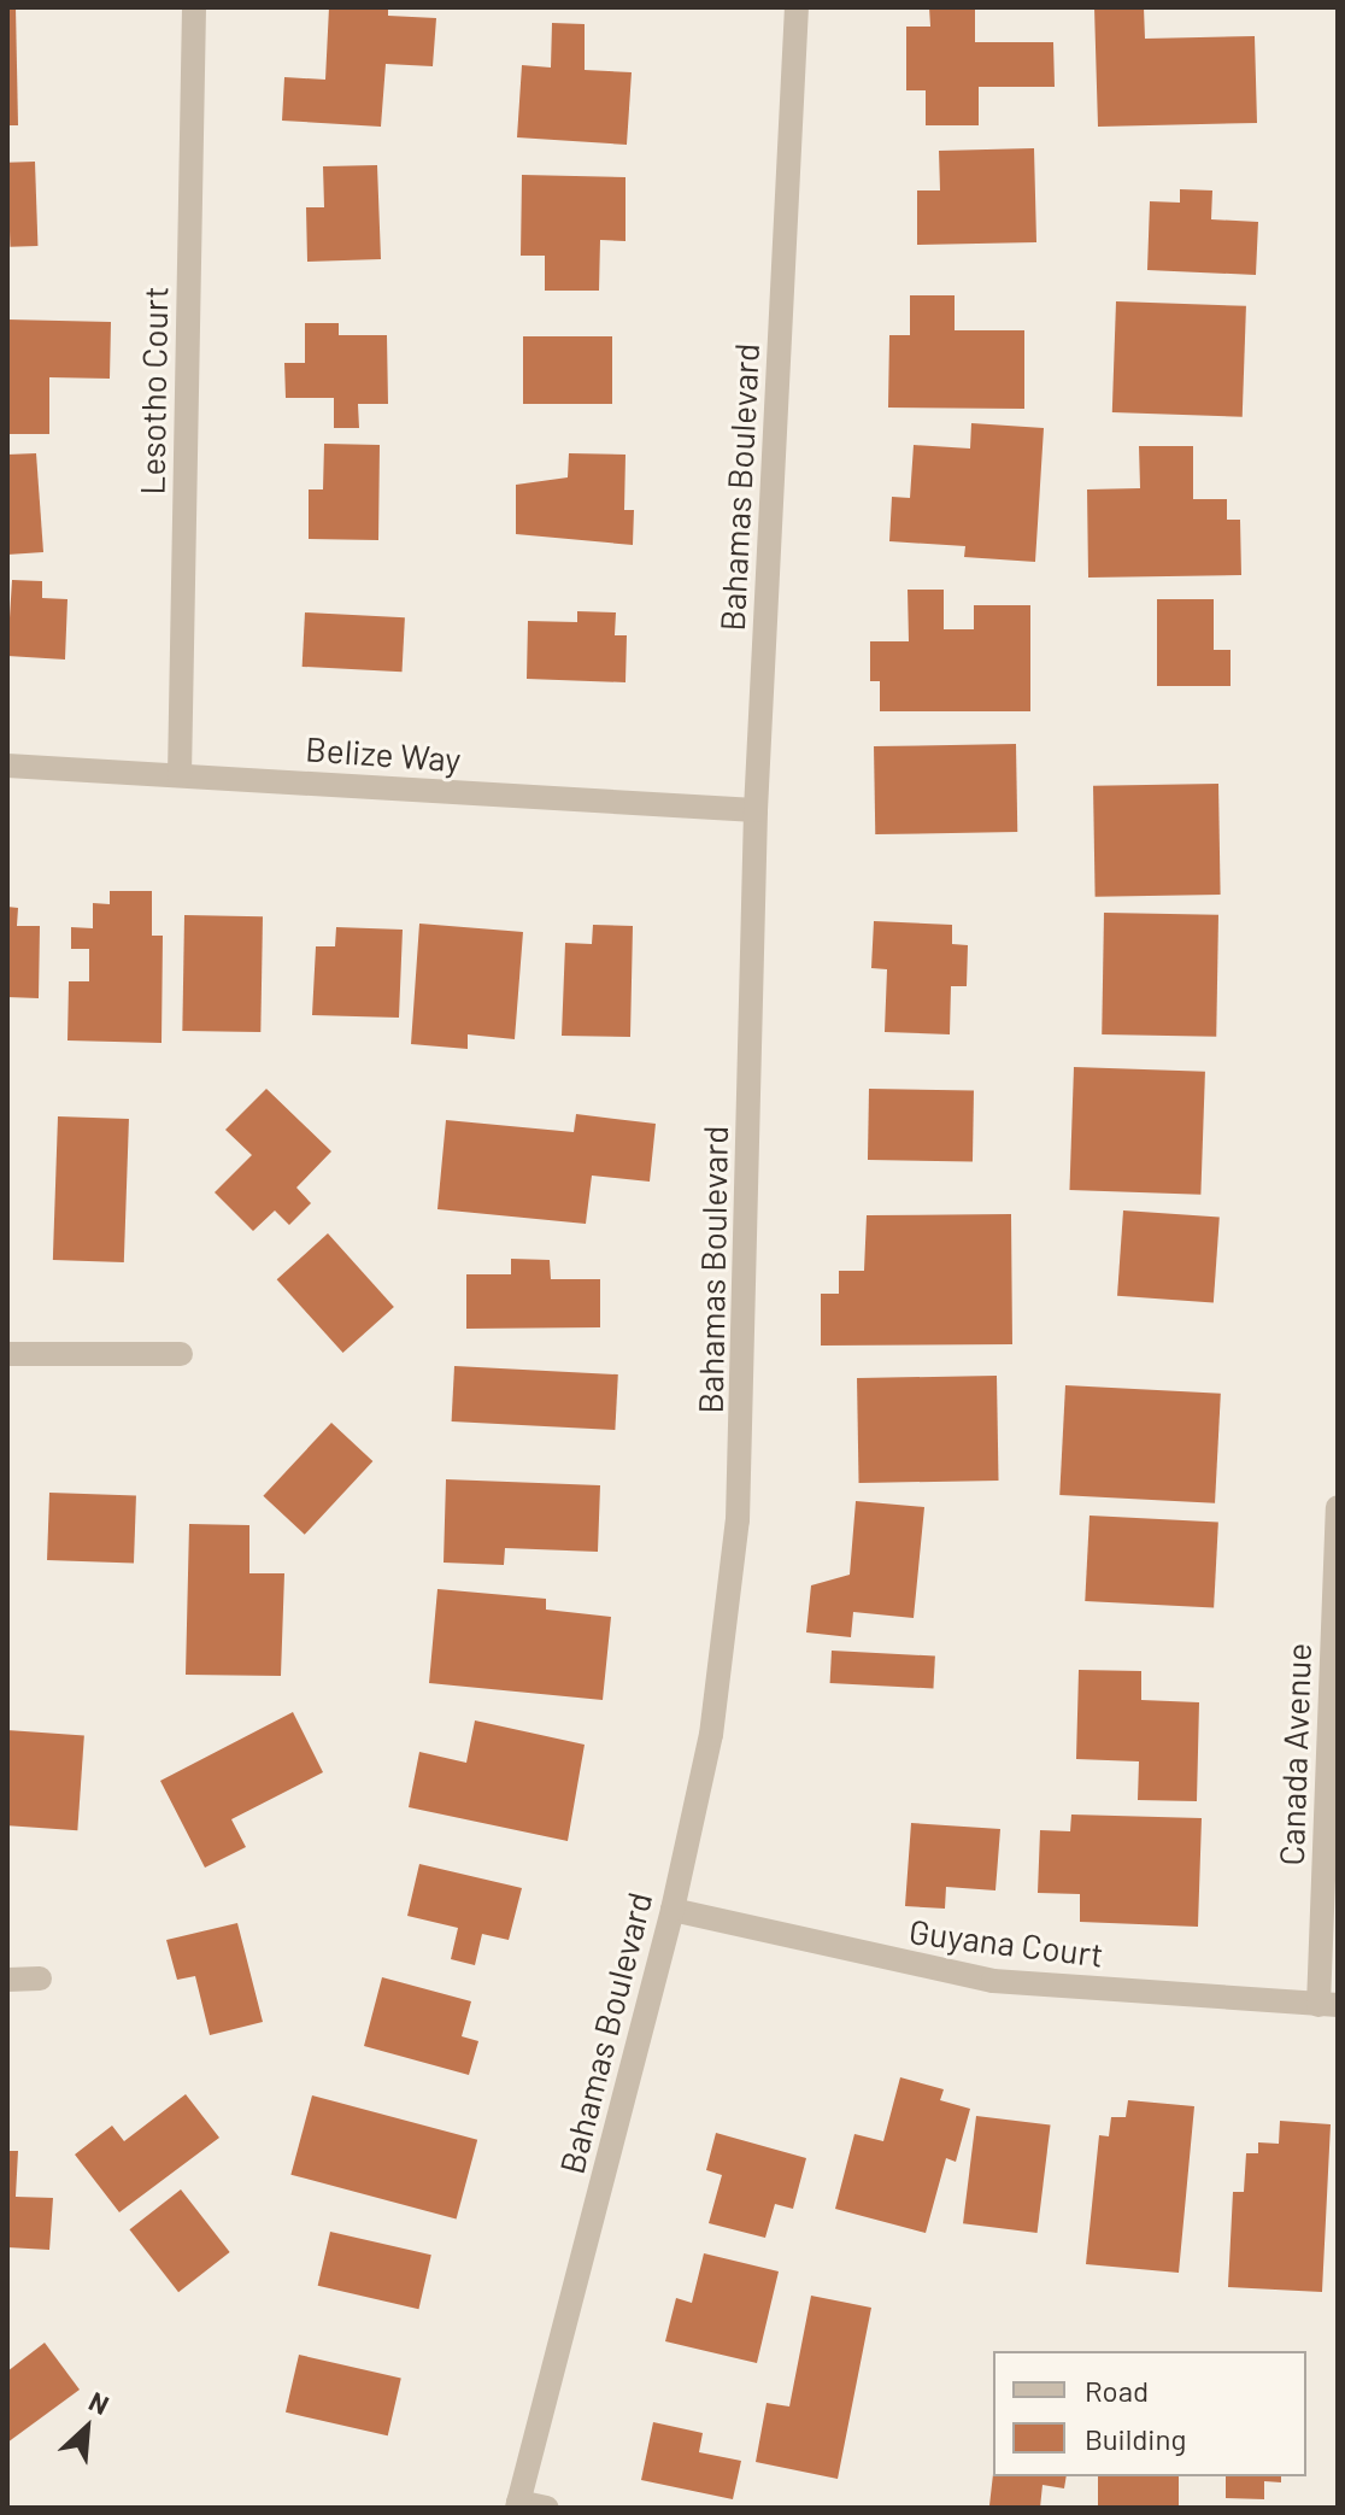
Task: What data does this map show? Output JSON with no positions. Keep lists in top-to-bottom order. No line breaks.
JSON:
{"streets":{"street":["Lesotho Court","Bahamas Boulevard","Belize Way","Canada Avenue","Guyana Court"]},"crossings":[["Lesotho Court","Belize Way"],["Bahamas Boulevard","Belize Way"],["Bahamas Boulevard","Guyana Court"],["Canada Avenue","Guyana Court"]],"legend":["Road","Building"],"north":"top right"}
